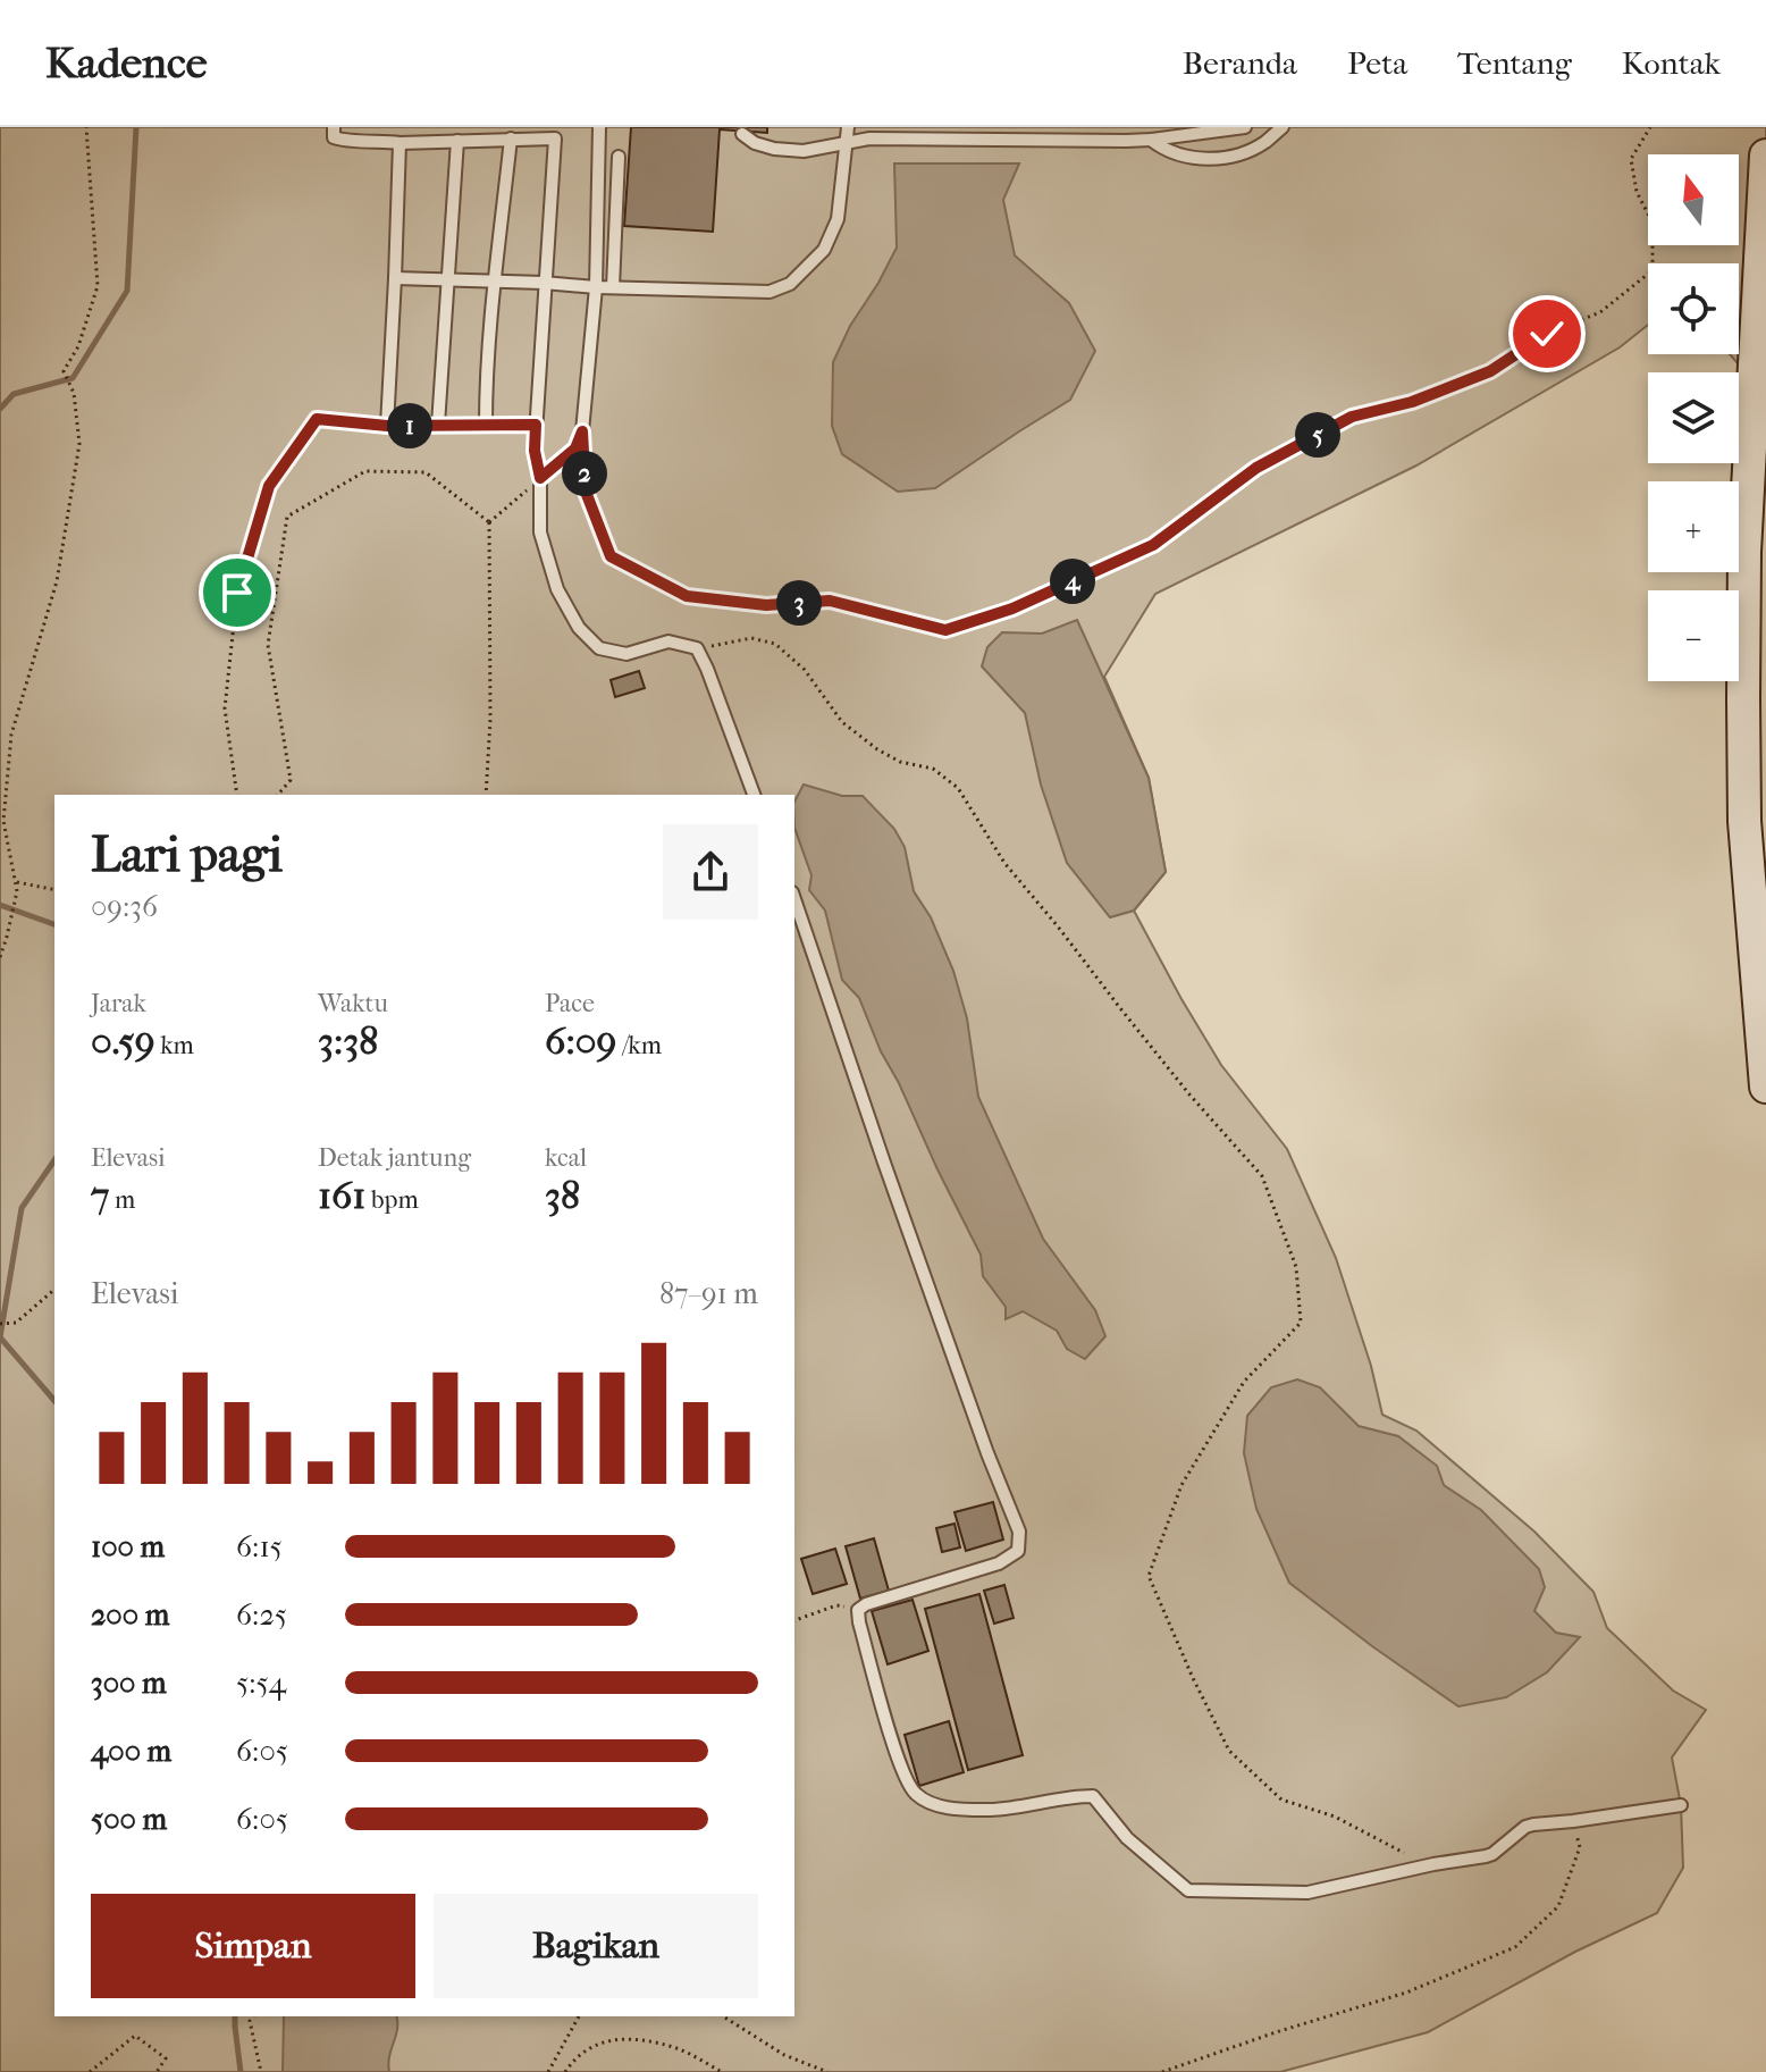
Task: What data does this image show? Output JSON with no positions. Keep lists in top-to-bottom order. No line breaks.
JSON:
{"north":"top","page":{"header":"Kadence","nav":["Beranda","Peta","Tentang","Kontak"],"map_buttons":["+","−"],"pins":["1","5","2","4","3"],"heading":["Lari pagi","09:36"],"stats":[["Jarak","0.59 km"],["Waktu","3:38"],["Pace","6:09 /km"],["Elevasi","7 m"],["Detak jantung","161 bpm"],["kcal","38"]],"chart":["Elevasi","87–91 m"],"list":[{"name":"100 m","note":"6:15"},{"name":"200 m","note":"6:25"},{"name":"300 m","note":"5:54"},{"name":"400 m","note":"6:05"},{"name":"500 m","note":"6:05"}],"buttons":["Simpan","Bagikan"]}}
